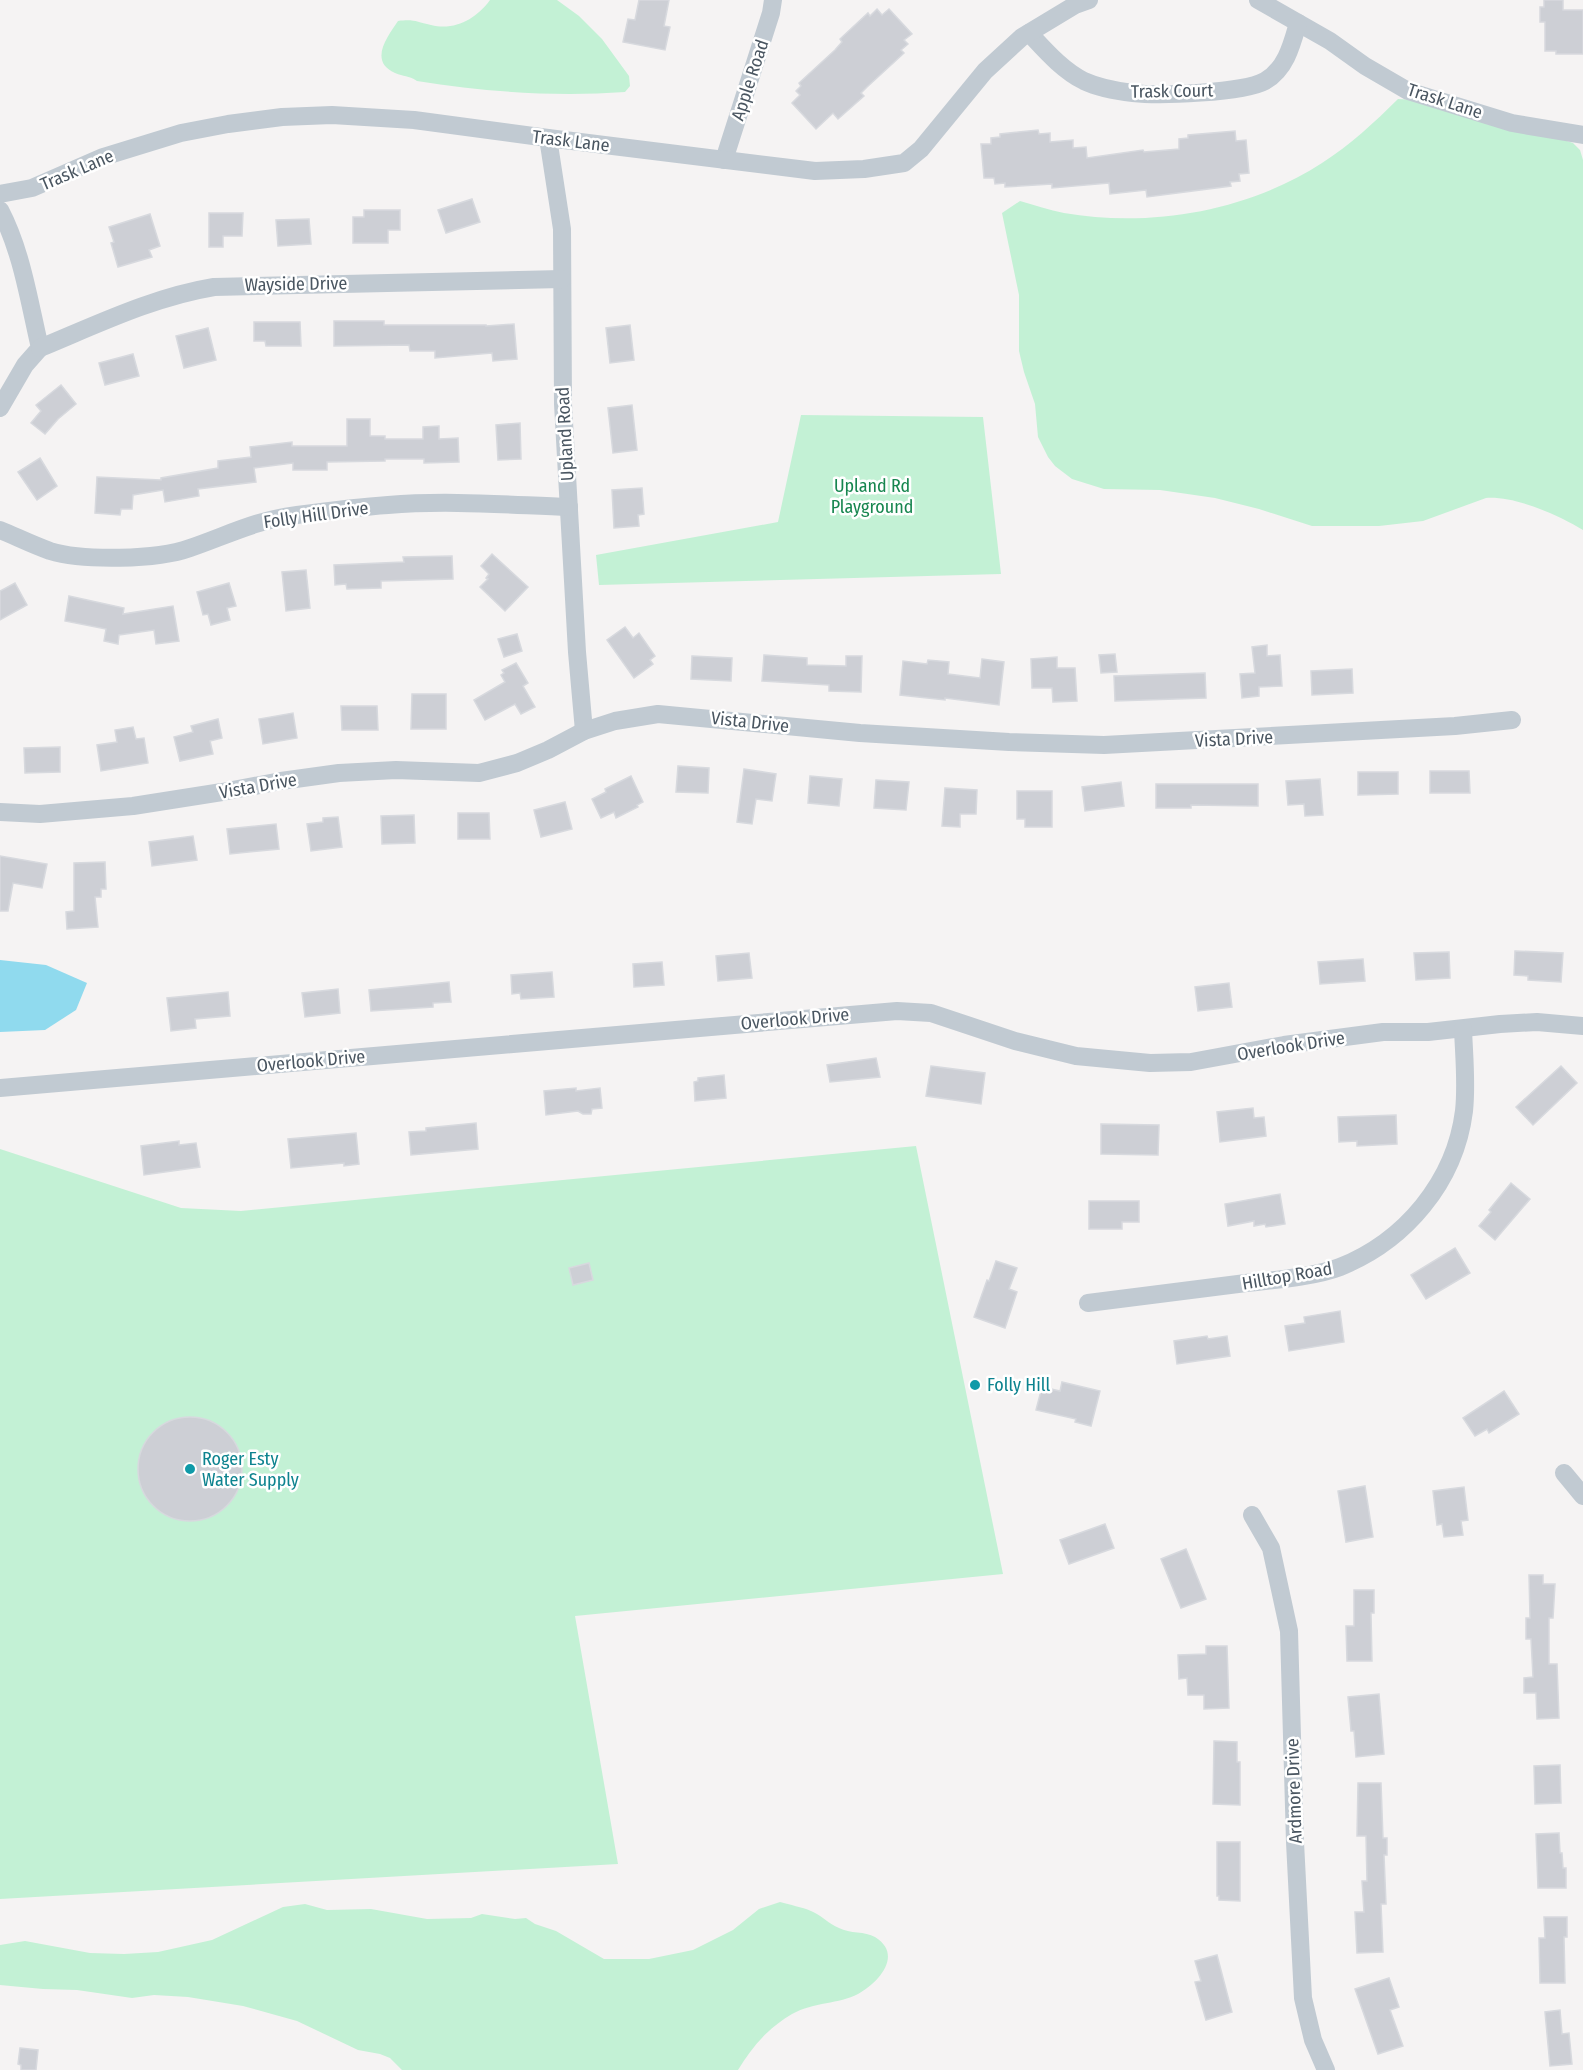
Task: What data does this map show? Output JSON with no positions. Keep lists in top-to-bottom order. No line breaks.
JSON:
{"streets":{"street":["Apple Road","Trask Court","Trask Lane","Wayside Drive","Upland Road","Folly Hill Drive","Vista Drive","Overlook Drive","Hilltop Road","Ardmore Drive"]},"crossings":[["Apple Road","Trask Lane"],["Trask Court","Trask Lane"],["Trask Lane","Upland Road"],["Wayside Drive","Upland Road"],["Upland Road","Folly Hill Drive"],["Upland Road","Vista Drive"],["Overlook Drive","Hilltop Road"]],"parks":["Upland Rd Playground"],"places":["Folly Hill","Roger Esty Water Supply"]}
